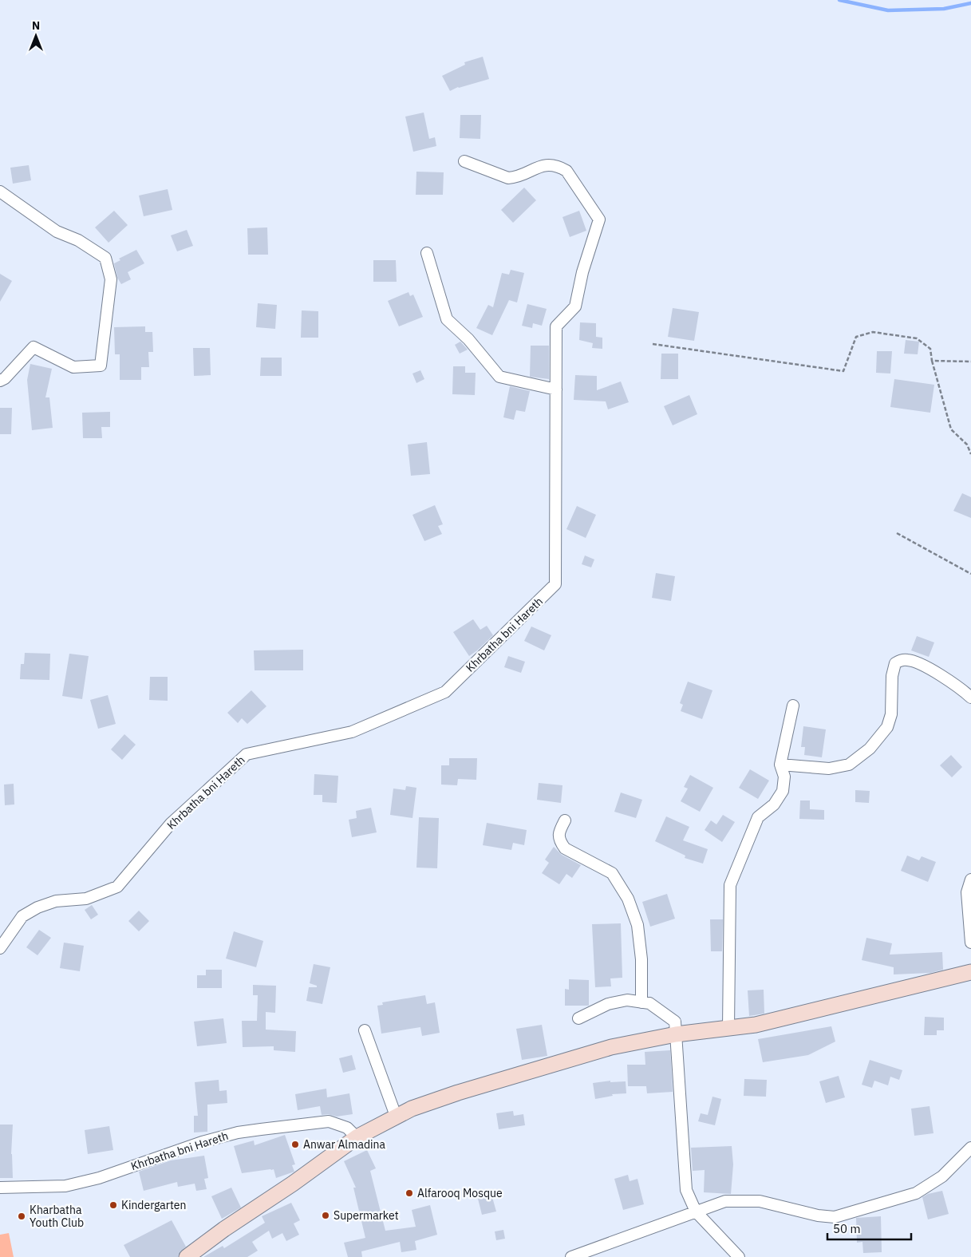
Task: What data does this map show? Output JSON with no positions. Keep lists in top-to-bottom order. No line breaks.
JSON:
{"streets":{"street":["Khrbatha bni Hareth"]},"places":["Anwar Almadina","Alfarooq Mosque","Kindergarten","Supermarket","Kharbatha Youth Club"],"scale_bar":"50 m","north":"top"}
